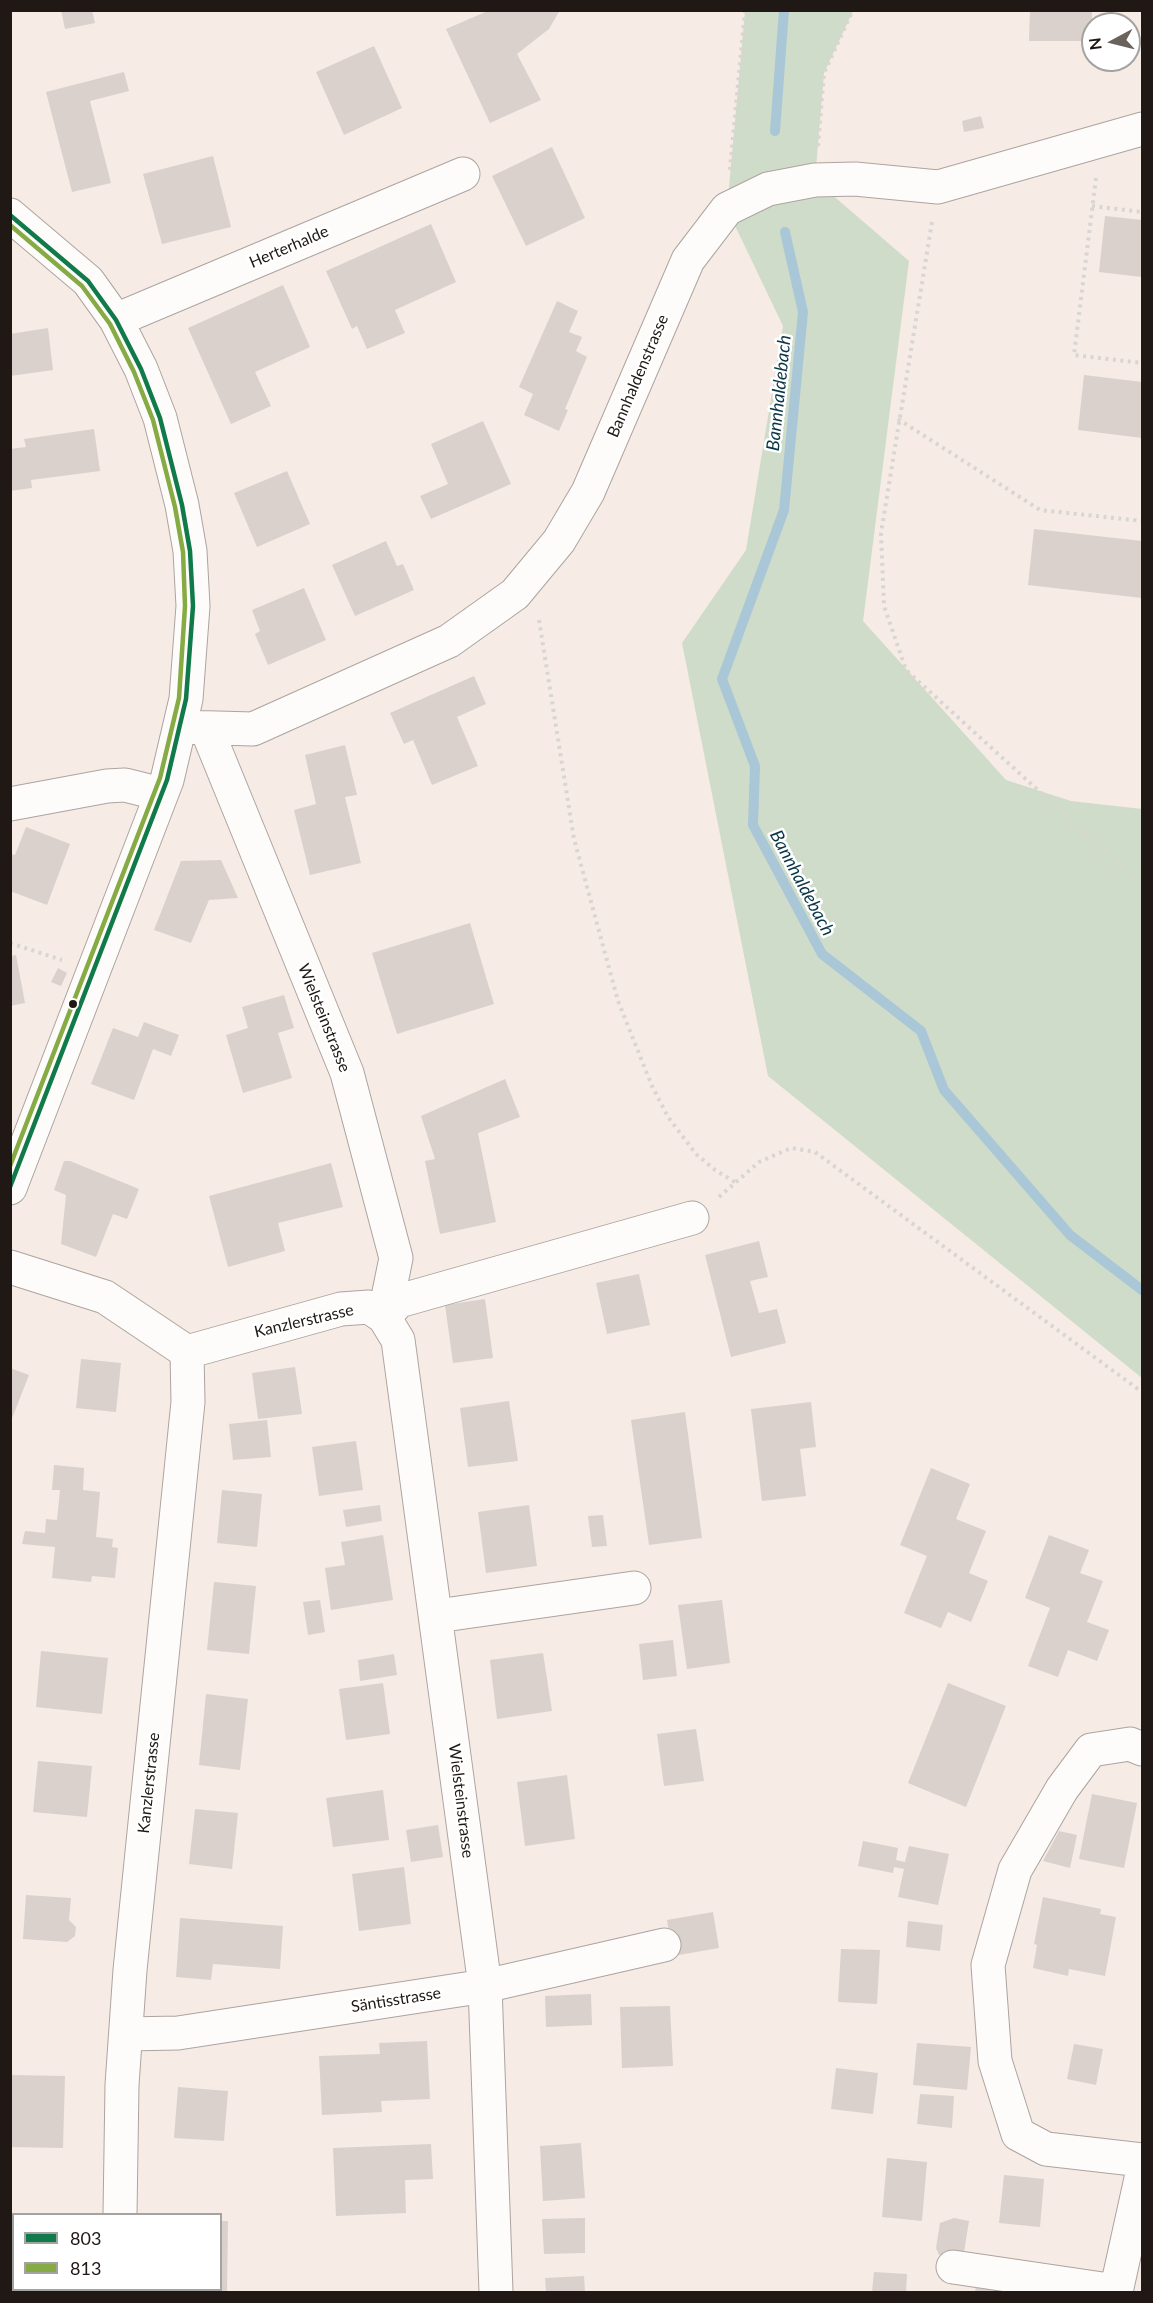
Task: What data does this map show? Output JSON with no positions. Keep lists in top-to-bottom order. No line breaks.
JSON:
{"streets":{"street":["Herterhalde","Bannhaldenstrasse","Wielsteinstrasse","Kanzlerstrasse","Säntisstrasse"]},"crossings":[["Bannhaldenstrasse","Wielsteinstrasse"],["Wielsteinstrasse","Kanzlerstrasse"],["Wielsteinstrasse","Säntisstrasse"],["Kanzlerstrasse","Säntisstrasse"]],"water":["Bannhaldebach"],"lines":["transit line 803","transit line 813"],"legend":["803","813"],"north":"left"}
